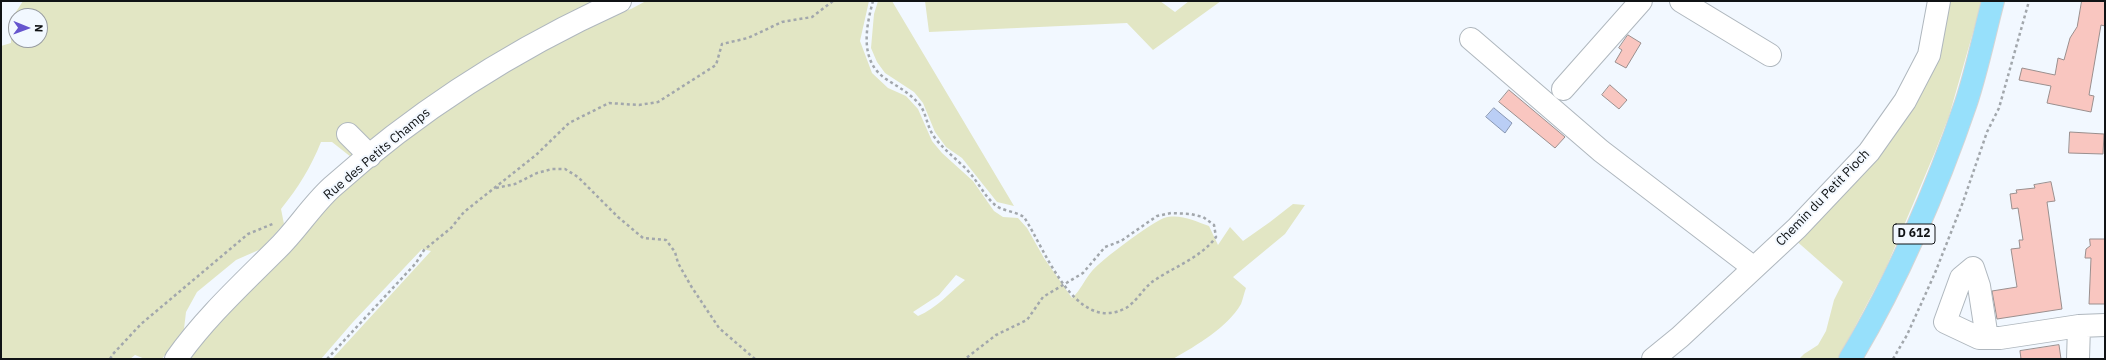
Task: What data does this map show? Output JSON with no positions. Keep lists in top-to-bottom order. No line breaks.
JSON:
{"streets":{"highway":["D 612"],"street":["Rue des Petits Champs","Chemin du Petit Pioch"]},"north":"right"}
